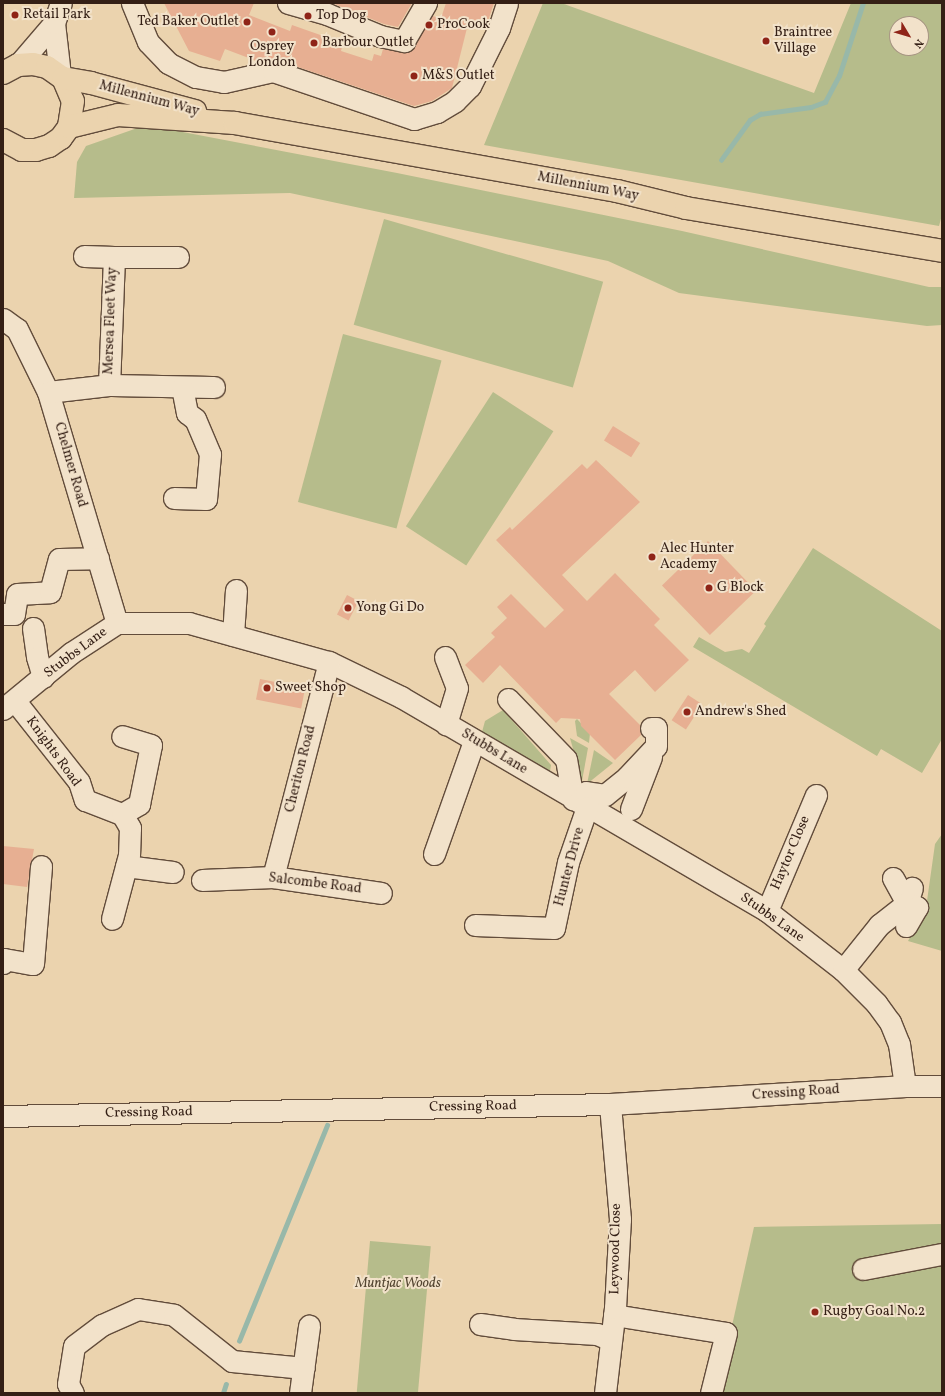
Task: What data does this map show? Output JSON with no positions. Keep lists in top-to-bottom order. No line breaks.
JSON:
{"streets":{"main road":["Millennium Way"],"street":["Mersea Fleet Way","Chelmer Road","Stubbs Lane","Knights Road","Cheriton Road","Haytor Close","Hunter Drive","Salcombe Road","Cressing Road","Leywood Close"]},"crossings":[["Mersea Fleet Way","Chelmer Road"],["Chelmer Road","Stubbs Lane"],["Stubbs Lane","Knights Road"],["Stubbs Lane","Cheriton Road"],["Stubbs Lane","Haytor Close"],["Stubbs Lane","Hunter Drive"],["Stubbs Lane","Cressing Road"],["Cheriton Road","Salcombe Road"],["Cressing Road","Leywood Close"]],"parks":["Muntjac Woods"],"places":["Retail Park","Top Dog","Ted Baker Outlet","ProCook","Osprey London","Braintree Village","Barbour Outlet","M&S Outlet","Alec Hunter Academy","G Block","Yong Gi Do","Sweet Shop","Andrew's Shed","Rugby Goal No.2"],"north":"bottom right"}
